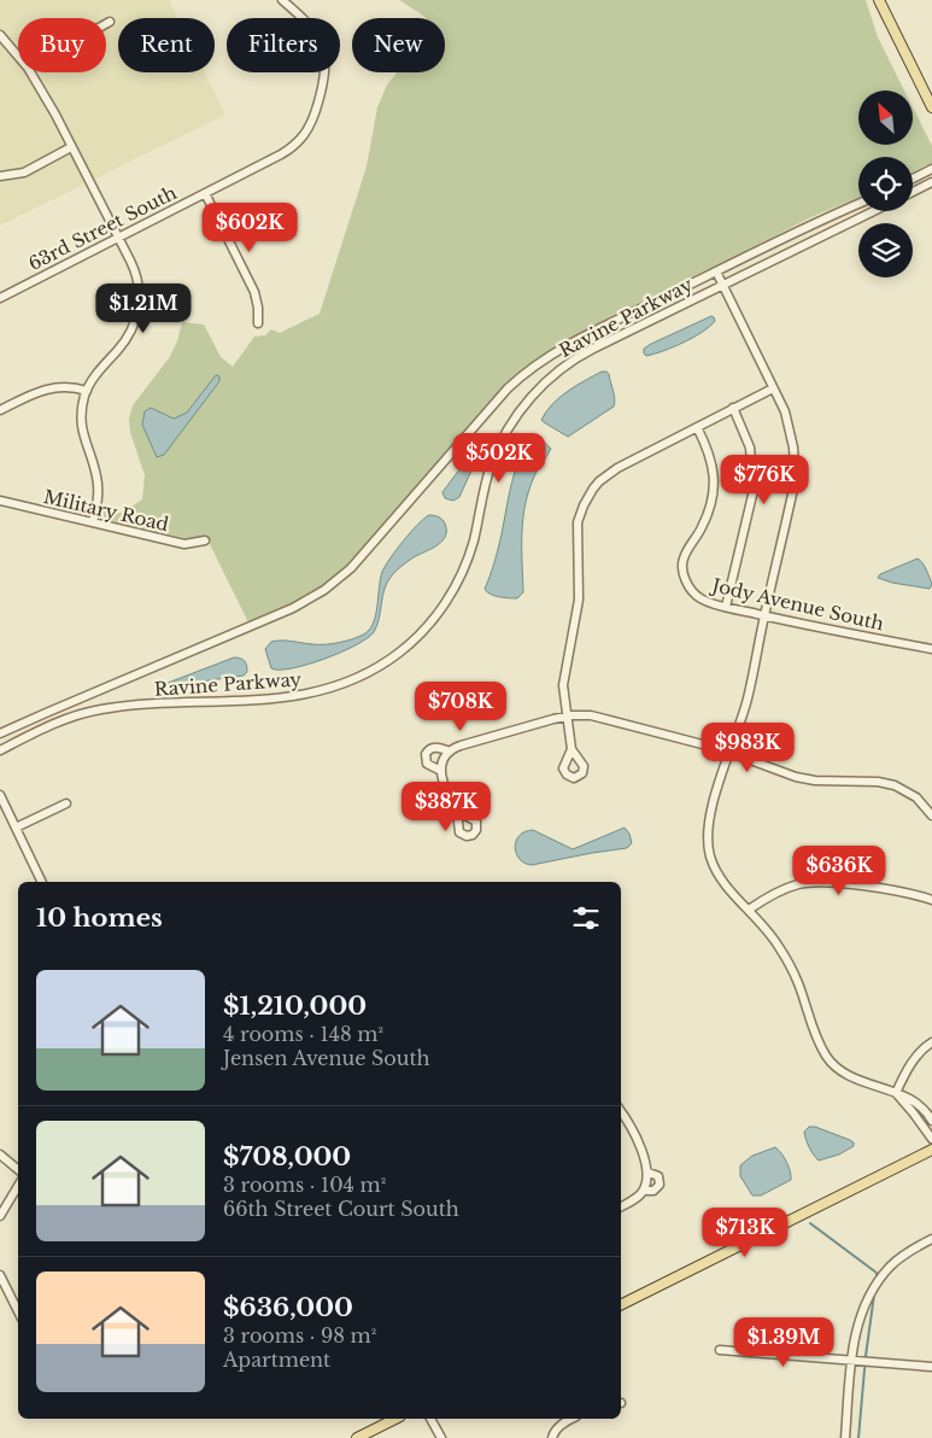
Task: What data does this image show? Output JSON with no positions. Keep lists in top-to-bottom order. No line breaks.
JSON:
{"streets":{"street":["63rd Street South","Ravine Parkway","Military Road","Jody Avenue South"]},"north":"top left","page":{"chip":["Buy","Rent","Filters","New"],"price":["$602K","$1.21M","$502K","$776K","$708K","$983K","$387K","$636K","$713K","$1.39M"],"heading":"10 homes","list":[{"name":"$1,210,000","note":"4 rooms · 148 m² · Jensen Avenue South"},{"name":"$708,000","note":"3 rooms · 104 m² · 66th Street Court South"},{"name":"$636,000","note":"3 rooms · 98 m² · Apartment"}]}}
